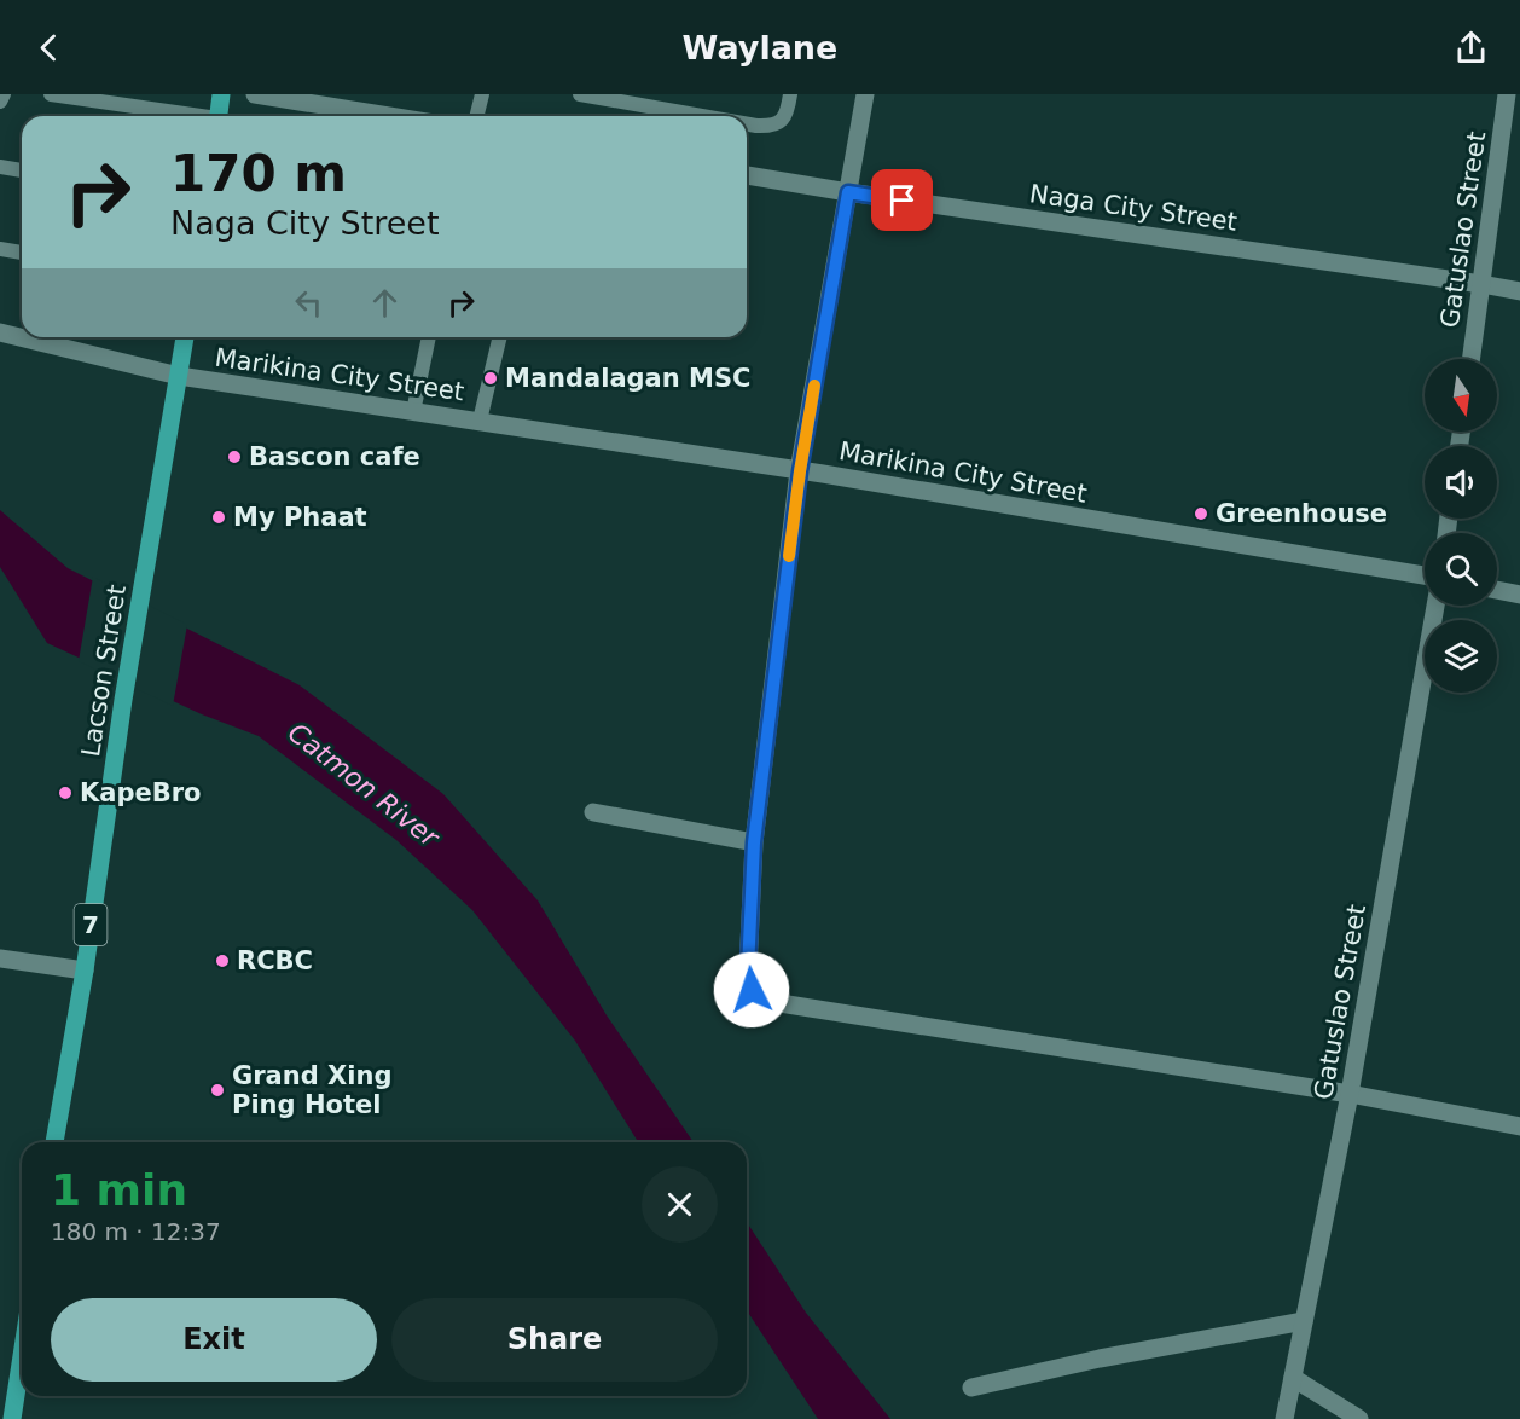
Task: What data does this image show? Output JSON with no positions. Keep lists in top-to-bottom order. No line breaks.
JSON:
{"streets":{"main road":["Lacson Street","7"],"street":["Naga City Street","Gatuslao Street","Marikina City Street"]},"crossings":[["Naga City Street","Gatuslao Street"],["Marikina City Street","Lacson Street"]],"water":["Catmon River"],"places":["Mandalagan MSC","Bascon cafe","Greenhouse","My Phaat","KapeBro","RCBC","Grand Xing Ping Hotel"],"north":"bottom","page":{"header":"Waylane","turn":["170 m","Naga City Street"],"heading":["1 min","180 m · 12:37"],"buttons":["Exit","Share"]}}
